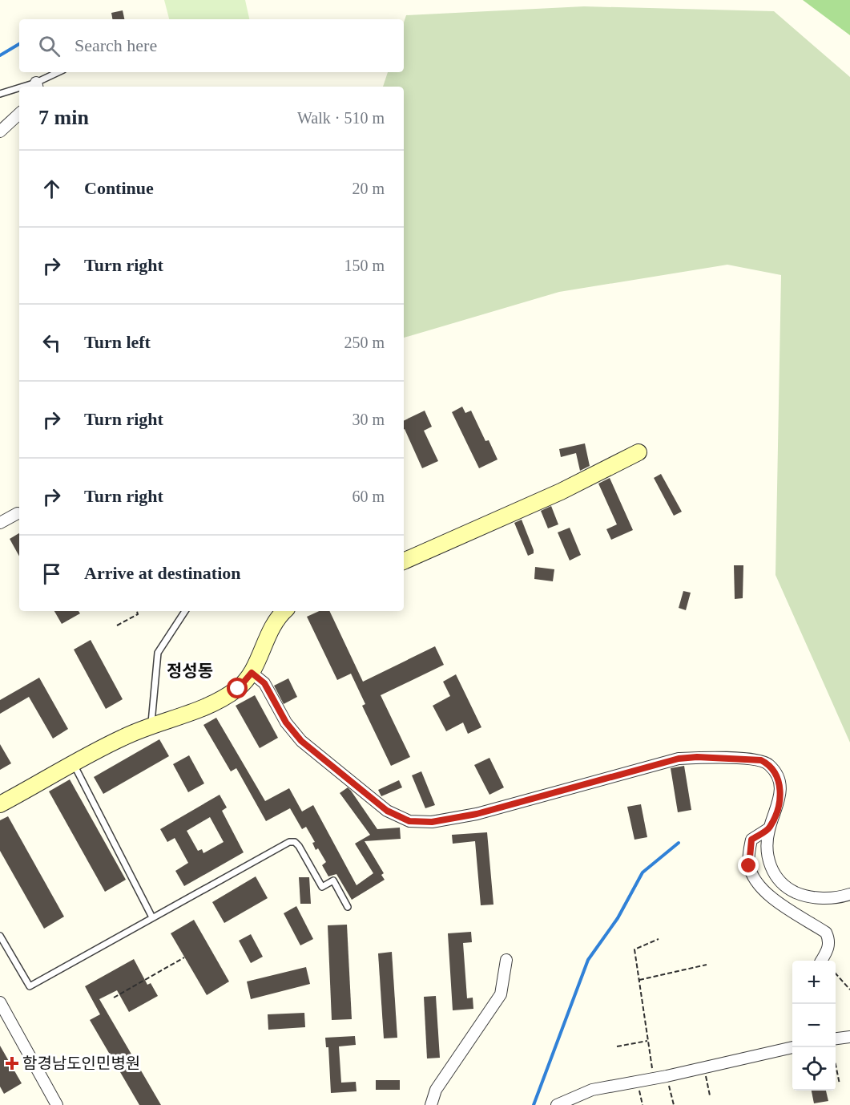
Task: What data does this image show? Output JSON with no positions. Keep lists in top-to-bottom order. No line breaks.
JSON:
{"districts":["정성동"],"places":{"health":["함경남도인민병원"]},"page":{"search":"Search here","heading":["7 min","Walk · 510 m"],"list":[["Continue","20 m"],["Turn right","150 m"],["Turn left","250 m"],["Turn right","30 m"],["Turn right","60 m"],"Arrive at destination"],"map_buttons":["+","−"]}}
